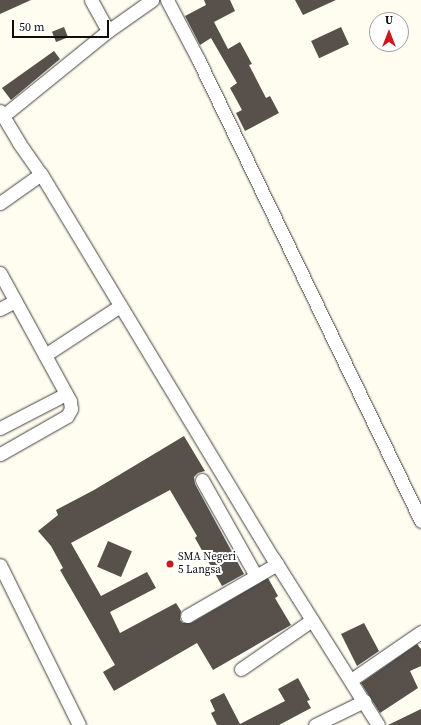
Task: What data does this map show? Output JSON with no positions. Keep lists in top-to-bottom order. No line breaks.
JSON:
{"places":["SMA Negeri 5 Langsa"],"scale_bar":"50 m","north":"top"}
